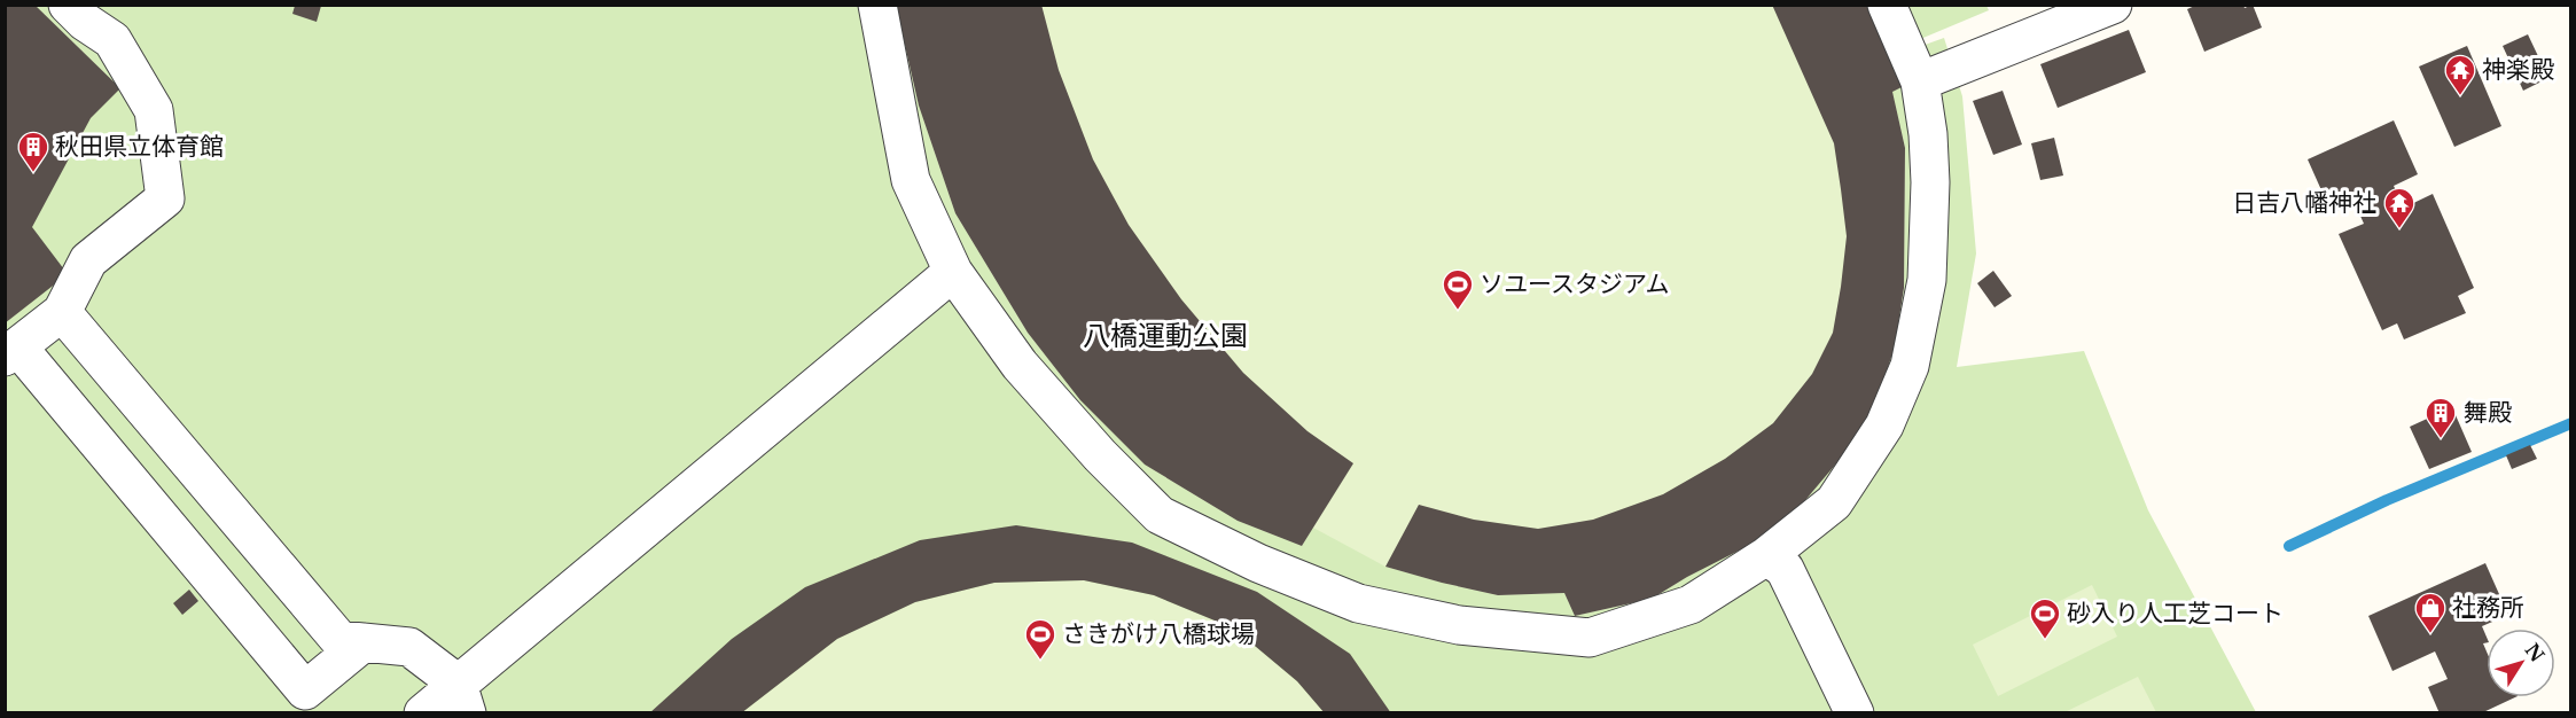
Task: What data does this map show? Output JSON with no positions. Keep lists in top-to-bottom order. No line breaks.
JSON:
{"districts":["八橋運動公園"],"places":{"temple":["神楽殿","日吉八幡神社"],"building":["秋田県立体育館","舞殿"],"sports":["ソユースタジアム","砂入り人工芝コート","さきがけ八橋球場"],"shop":["社務所"]},"north":"top right"}
